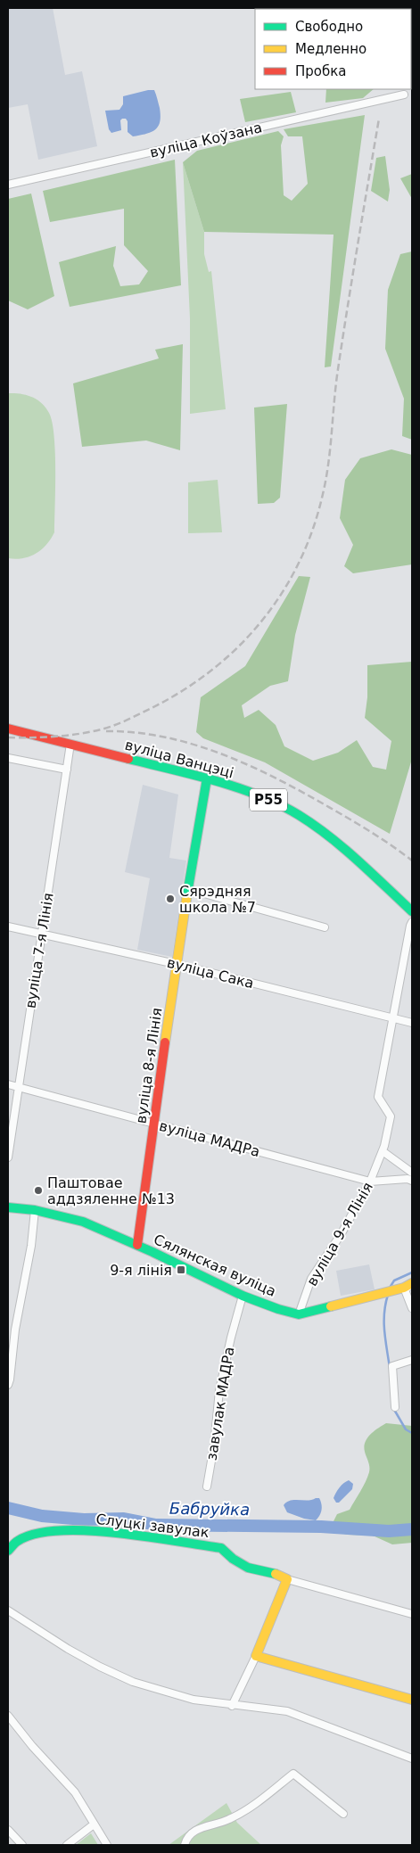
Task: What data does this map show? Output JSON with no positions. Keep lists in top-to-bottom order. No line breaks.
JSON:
{"streets":{"street":["вуліца Коўзана","вуліца Ванцэці","Р55","вуліца 7-я Лінія","вуліца Сака","вуліца 8-я Лінія","вуліца МАДРа","вуліца 9-я Лінія","Сялянская вуліца","завулак МАДРа","Слуцкі завулак"]},"crossings":[["вуліца Ванцэці","вуліца 7-я Лінія"],["вуліца Ванцэці","вуліца 8-я Лінія"],["вуліца 7-я Лінія","вуліца Сака"],["вуліца 7-я Лінія","вуліца МАДРа"],["вуліца Сака","вуліца 8-я Лінія"],["вуліца Сака","вуліца 9-я Лінія"],["вуліца 8-я Лінія","вуліца МАДРа"],["вуліца 8-я Лінія","Сялянская вуліца"],["вуліца МАДРа","вуліца 9-я Лінія"],["вуліца 9-я Лінія","Сялянская вуліца"],["Сялянская вуліца","завулак МАДРа"]],"water":["Бабруйка"],"places":{"other":["Сярэдняя школа №7","Паштовае аддзяленне №13"],"transit":["9-я лінія"]},"legend":["Свободно","Медленно","Пробка"]}
